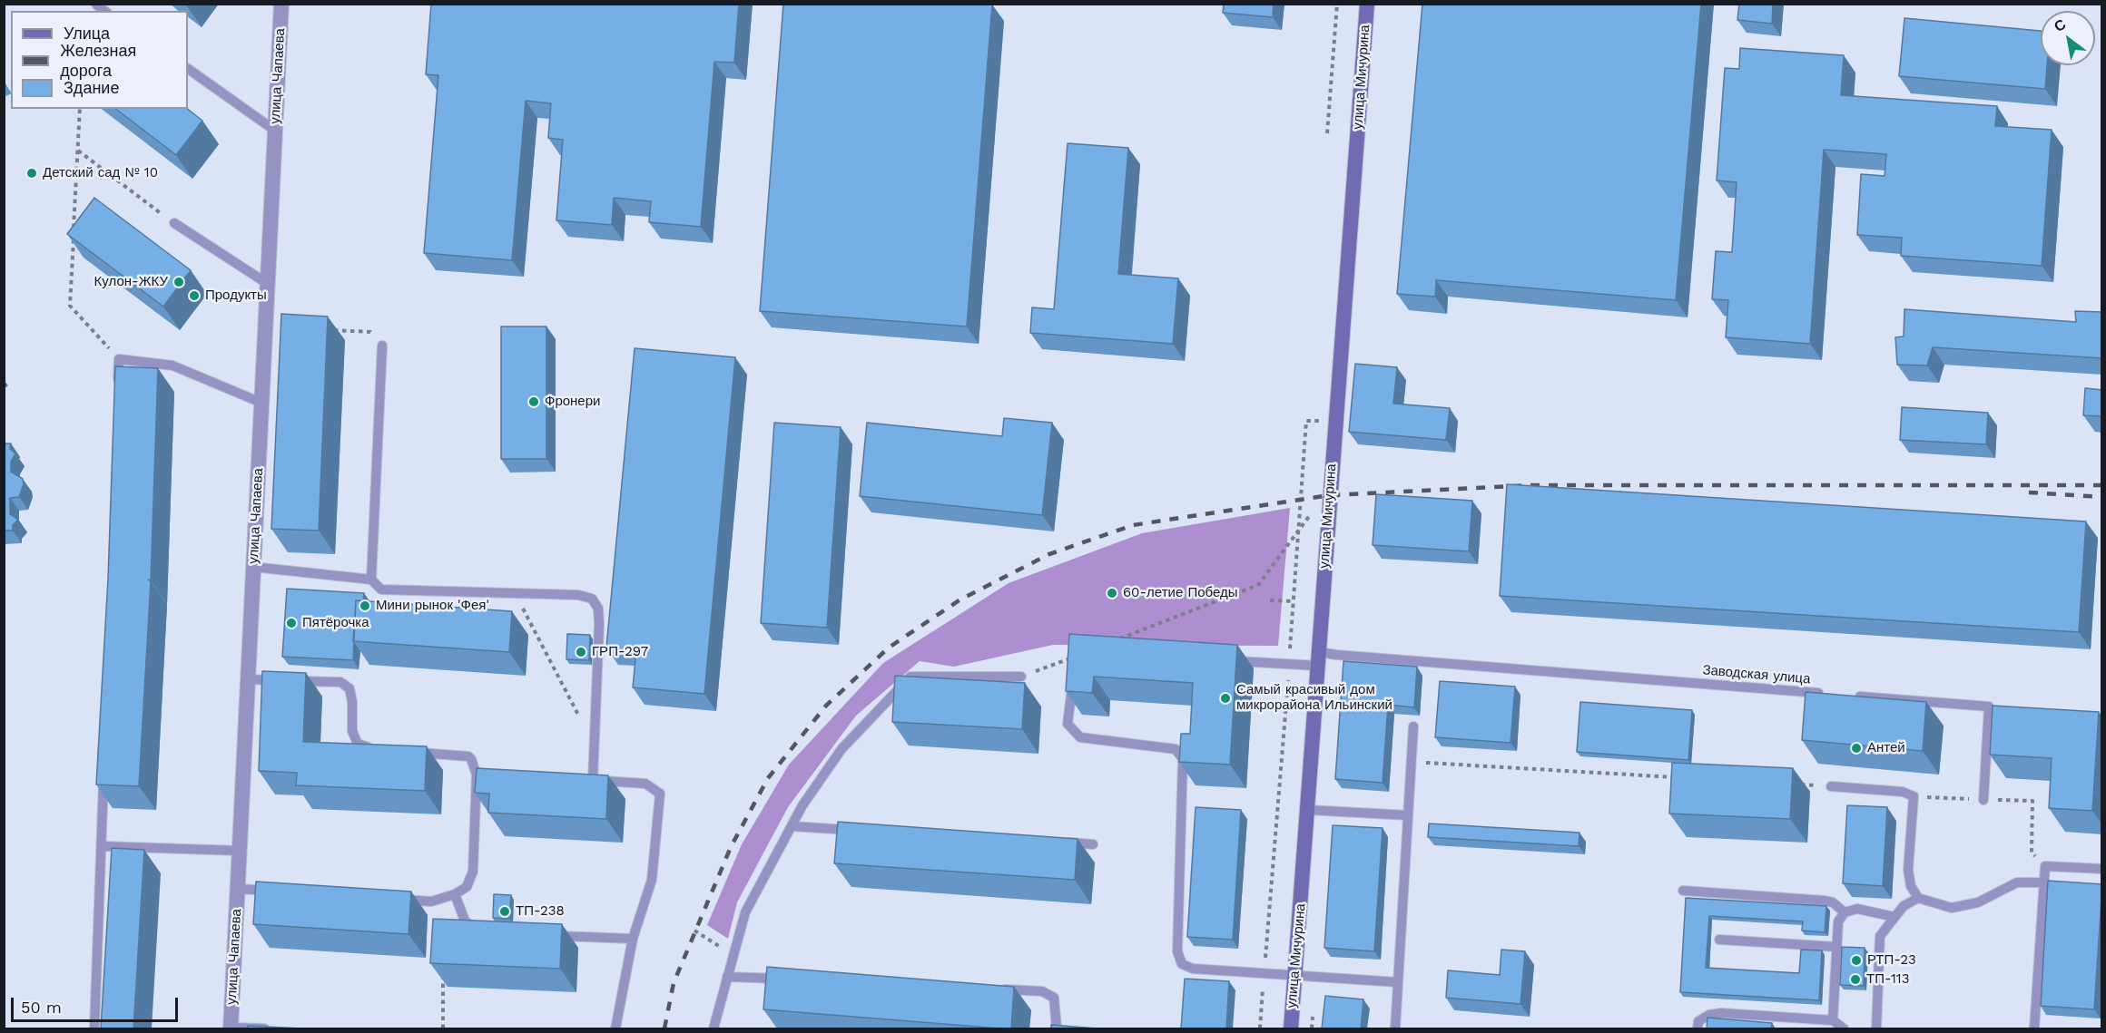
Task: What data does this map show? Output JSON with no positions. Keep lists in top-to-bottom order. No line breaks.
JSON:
{"streets":{"main road":["улица Мичурина"],"street":["улица Чапаева"],"lane":["Заводская улица"]},"crossings":[["улица Мичурина","Заводская улица"]],"places":["Детский сад № 10","Кулон-ЖКУ","Продукты","Фронери","60-летие Победы","Мини рынок 'Фея'","Пятёрочка","ГРП-297","Самый красивый дом микрорайона Ильинский","Антей","ТП-238","РТП-23","ТП-113"],"legend":["Улица","Железная дорога","Здание"],"scale_bar":"50 m","north":"top left"}
